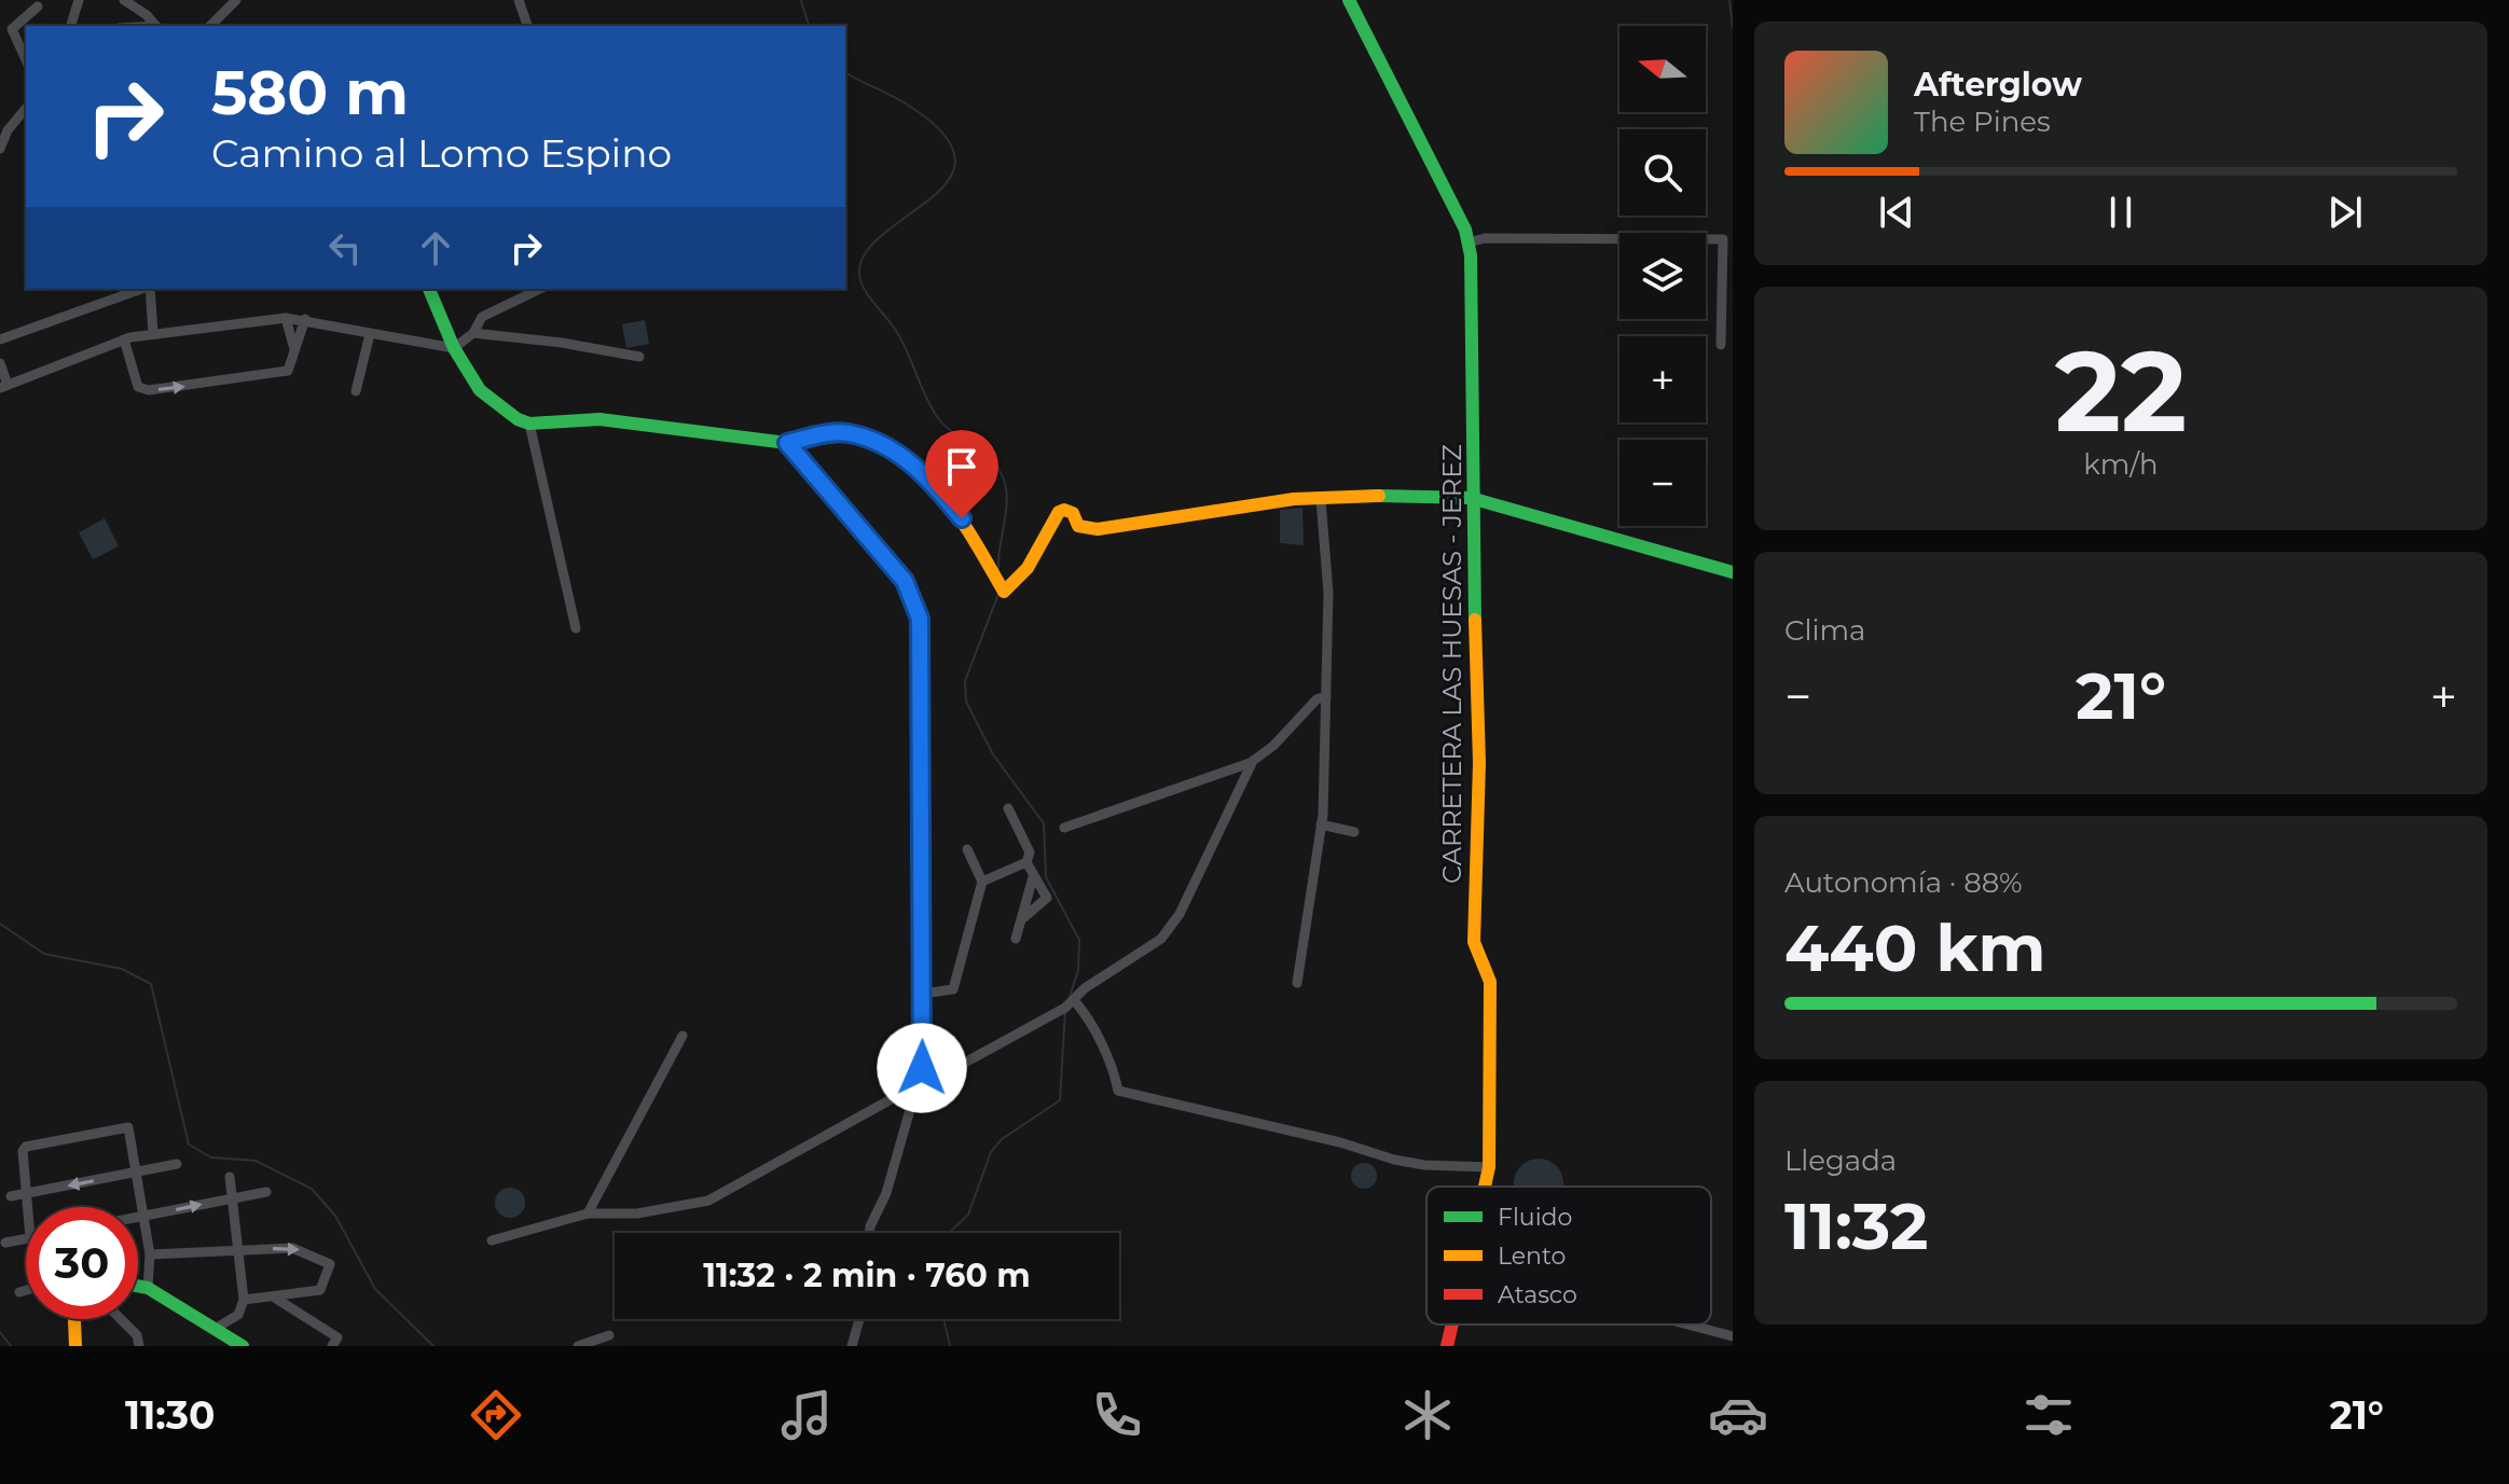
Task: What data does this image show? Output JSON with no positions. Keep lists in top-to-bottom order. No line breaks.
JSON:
{"streets":{"street":["CARRETERA LAS HUESAS - JEREZ"]},"legend":["Fluido","Lento","Atasco"],"north":"left","page":{"map_buttons":["+","−"],"turn":["580 m","Camino al Lomo Espino"],"song":["Afterglow","The Pines"],"tile":[["22","km/h"],"Clima",["Autonomía · 88%","440 km"],["Llegada","11:32"]],"heat":["−","21°","+"],"limit":"30","trip":"11:32 · 2 min · 760 m","tabs":["11:30","21°"]}}
